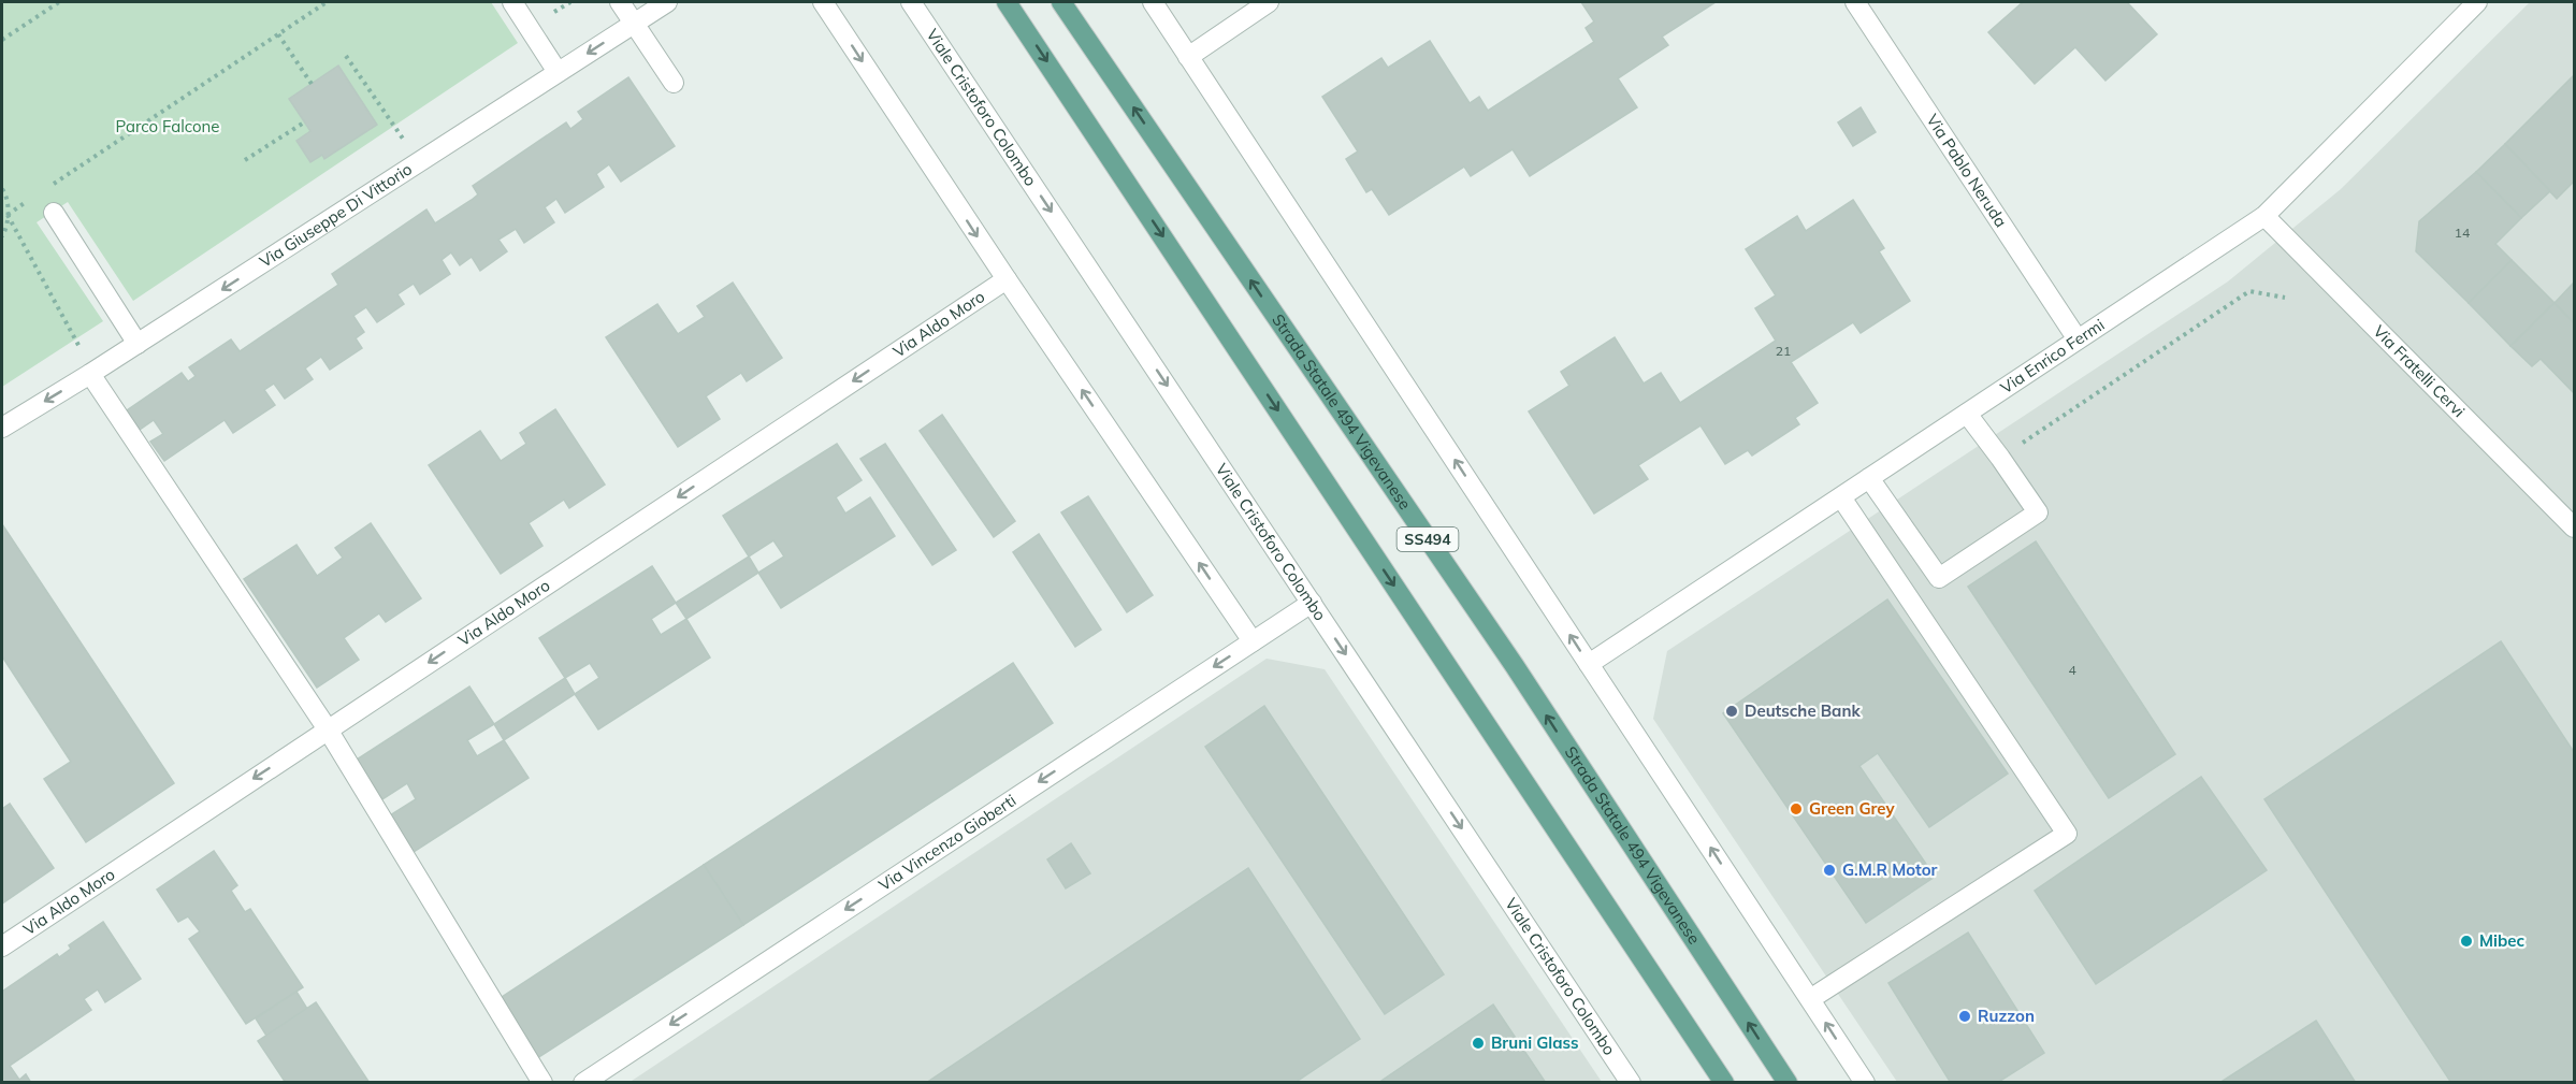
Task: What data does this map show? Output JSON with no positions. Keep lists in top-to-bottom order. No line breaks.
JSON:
{"streets":{"main road":["Strada Statale 494 Vigevanese","SS494"],"street":["Viale Cristoforo Colombo","Via Pablo Neruda","Via Giuseppe Di Vittorio","Via Aldo Moro","Via Enrico Fermi","Via Fratelli Cervi","Via Vincenzo Gioberti"]},"crossings":[["Viale Cristoforo Colombo","Via Vincenzo Gioberti"],["Via Pablo Neruda","Via Enrico Fermi"],["Via Enrico Fermi","Via Fratelli Cervi"]],"one_way":["Via Giuseppe Di Vittorio","Via Aldo Moro","Via Vincenzo Gioberti"],"parks":["Parco Falcone"],"places":["Deutsche Bank","Green Grey","G.M.R Motor","Mibec","Ruzzon","Bruni Glass"],"house_numbers":["14","21","4"]}
